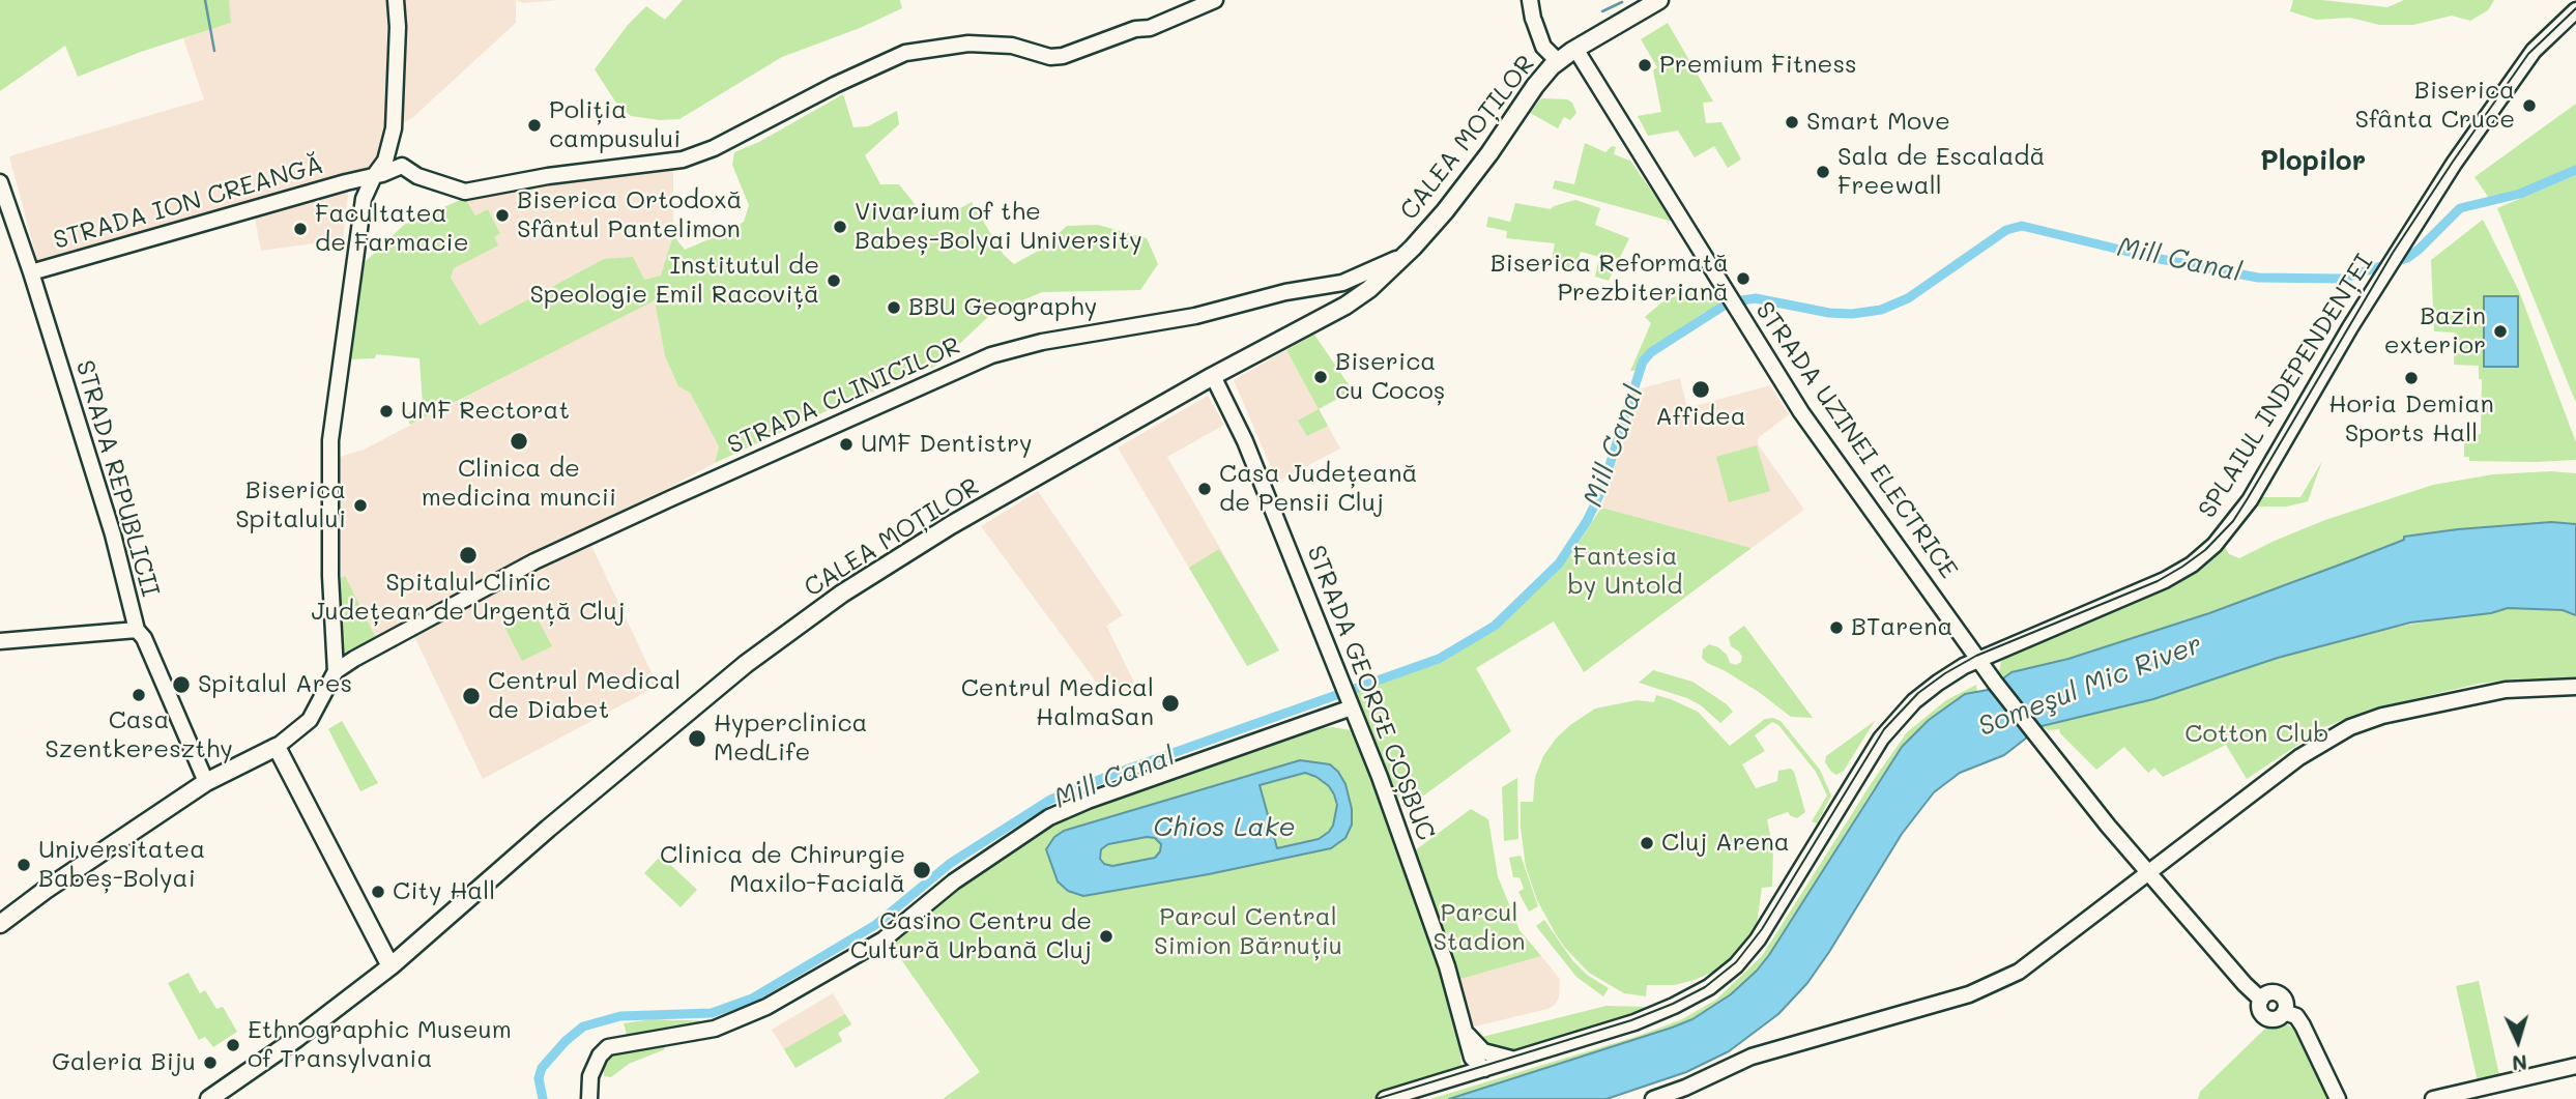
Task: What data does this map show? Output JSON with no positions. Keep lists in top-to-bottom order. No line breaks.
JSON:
{"streets":{"main road":["CALEA MOȚILOR","STRADA ION CREANGĂ","SPLAIUL INDEPENDENȚEI","STRADA CLINICILOR","STRADA UZINEI ELECTRICE","STRADA REPUBLICII","STRADA GEORGE COȘBUC"]},"crossings":[["CALEA MOȚILOR","STRADA CLINICILOR"],["CALEA MOȚILOR","STRADA UZINEI ELECTRICE"],["CALEA MOȚILOR","STRADA GEORGE COȘBUC"],["STRADA ION CREANGĂ","STRADA REPUBLICII"],["SPLAIUL INDEPENDENȚEI","STRADA UZINEI ELECTRICE"],["SPLAIUL INDEPENDENȚEI","STRADA GEORGE COȘBUC"]],"districts":["Plopilor"],"water":["Mill Canal","Someşul Mic River","Chios Lake"],"parks":["Fantesia by Untold","Cotton Club","Parcul Stadion","Parcul Central Simion Bărnuțiu"],"places":["Premium Fitness","Biserica Sfânta Cruce","Smart Move","Poliția campusului","Sala de Escaladă Freewall","Biserica Ortodoxă Sfântul Pantelimon","Vivarium of the Babeș-Bolyai University","Facultatea de Farmacie","Biserica Reformată Prezbiteriană","Institutul de Speologie Emil Racoviță","BBU Geography","Bazin exterior","Biserica cu Cocoș","Horia Demian Sports Hall","Affidea","UMF Rectorat","Clinica de medicina muncii","UMF Dentistry","Casa Județeană de Pensii Cluj","Biserica Spitalului","Spitalul Clinic Județean de Urgență Cluj","BTarena","Spitalul Ares","Casa Szentkereszthy","Centrul Medical de Diabet","Centrul Medical HalmaSan","Hyperclinica MedLife","Cluj Arena","Universitatea Babeș-Bolyai","Clinica de Chirurgie Maxilo-Facială","City Hall","Casino Centru de Cultură Urbană Cluj","Ethnographic Museum of Transylvania","Galeria Biju"],"north":"bottom"}
